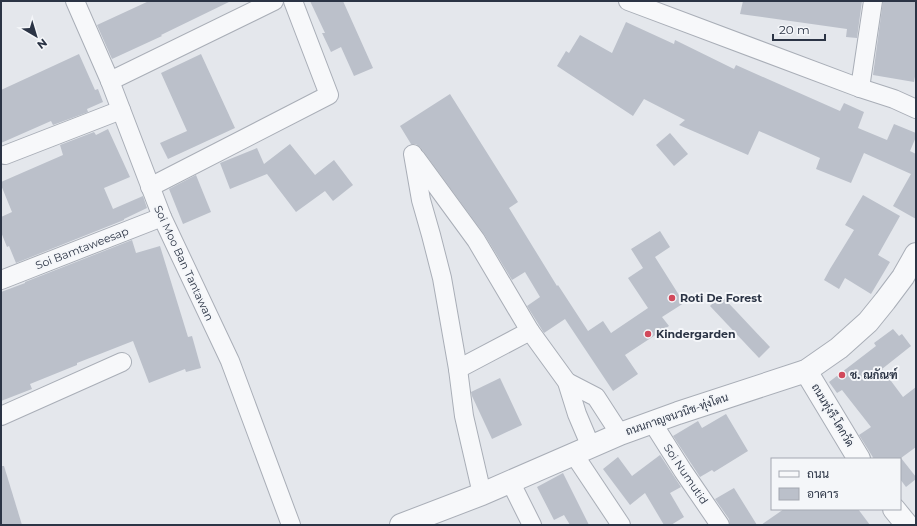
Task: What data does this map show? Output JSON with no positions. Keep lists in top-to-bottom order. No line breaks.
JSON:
{"streets":{"street":["Soi Bamtaweesap","Soi Moo Ban Tantawan","ถนนกาญจนวนิช-ทุ่งโดน","ถนนทุ่งรี-โคกวัด","Soi Numutid"]},"crossings":[["Soi Bamtaweesap","Soi Moo Ban Tantawan"],["ถนนกาญจนวนิช-ทุ่งโดน","ถนนทุ่งรี-โคกวัด"],["ถนนกาญจนวนิช-ทุ่งโดน","Soi Numutid"]],"places":["Roti De Forest","Kindergarden","ช. ณกัณฑ์"],"legend":["ถนน","อาคาร"],"scale_bar":"20 m","north":"bottom right"}
